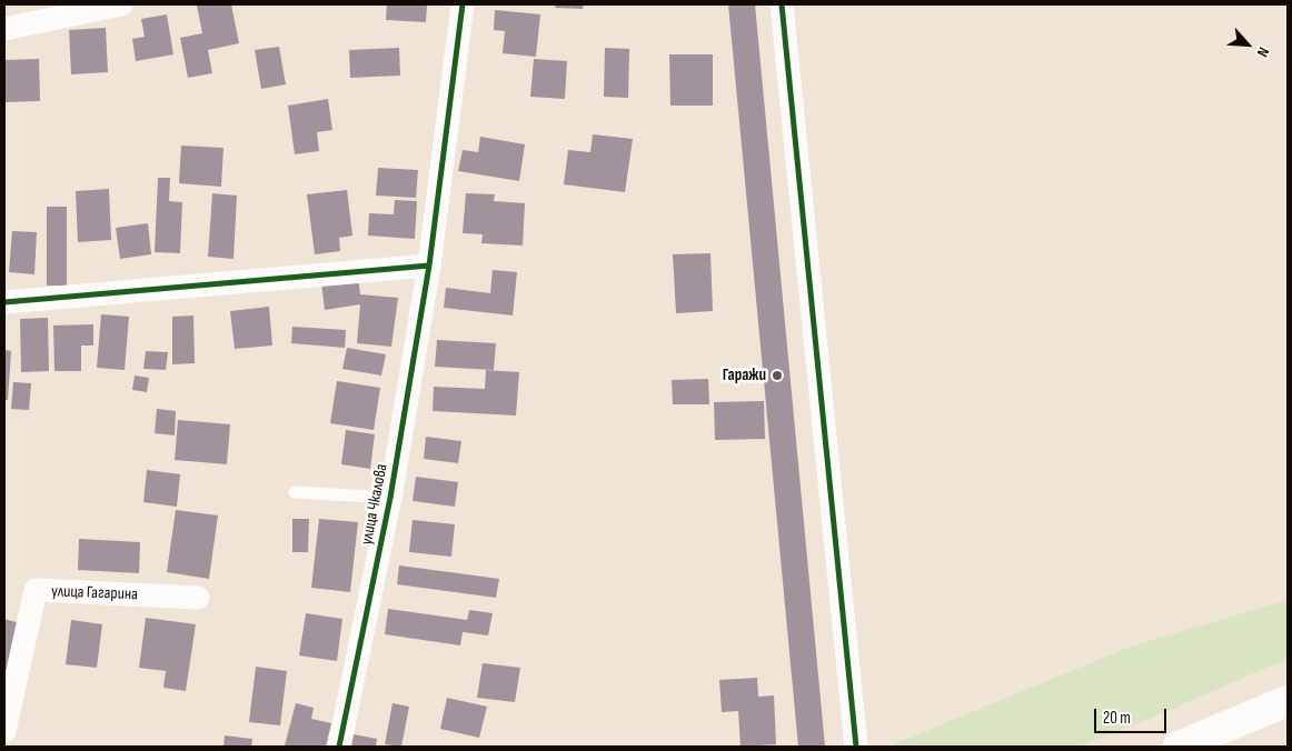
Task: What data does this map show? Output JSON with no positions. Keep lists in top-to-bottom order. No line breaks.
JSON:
{"streets":{"street":["улица Чкалова","улица Гагарина"]},"places":["Гаражи"],"scale_bar":"20 m","north":"bottom right"}
